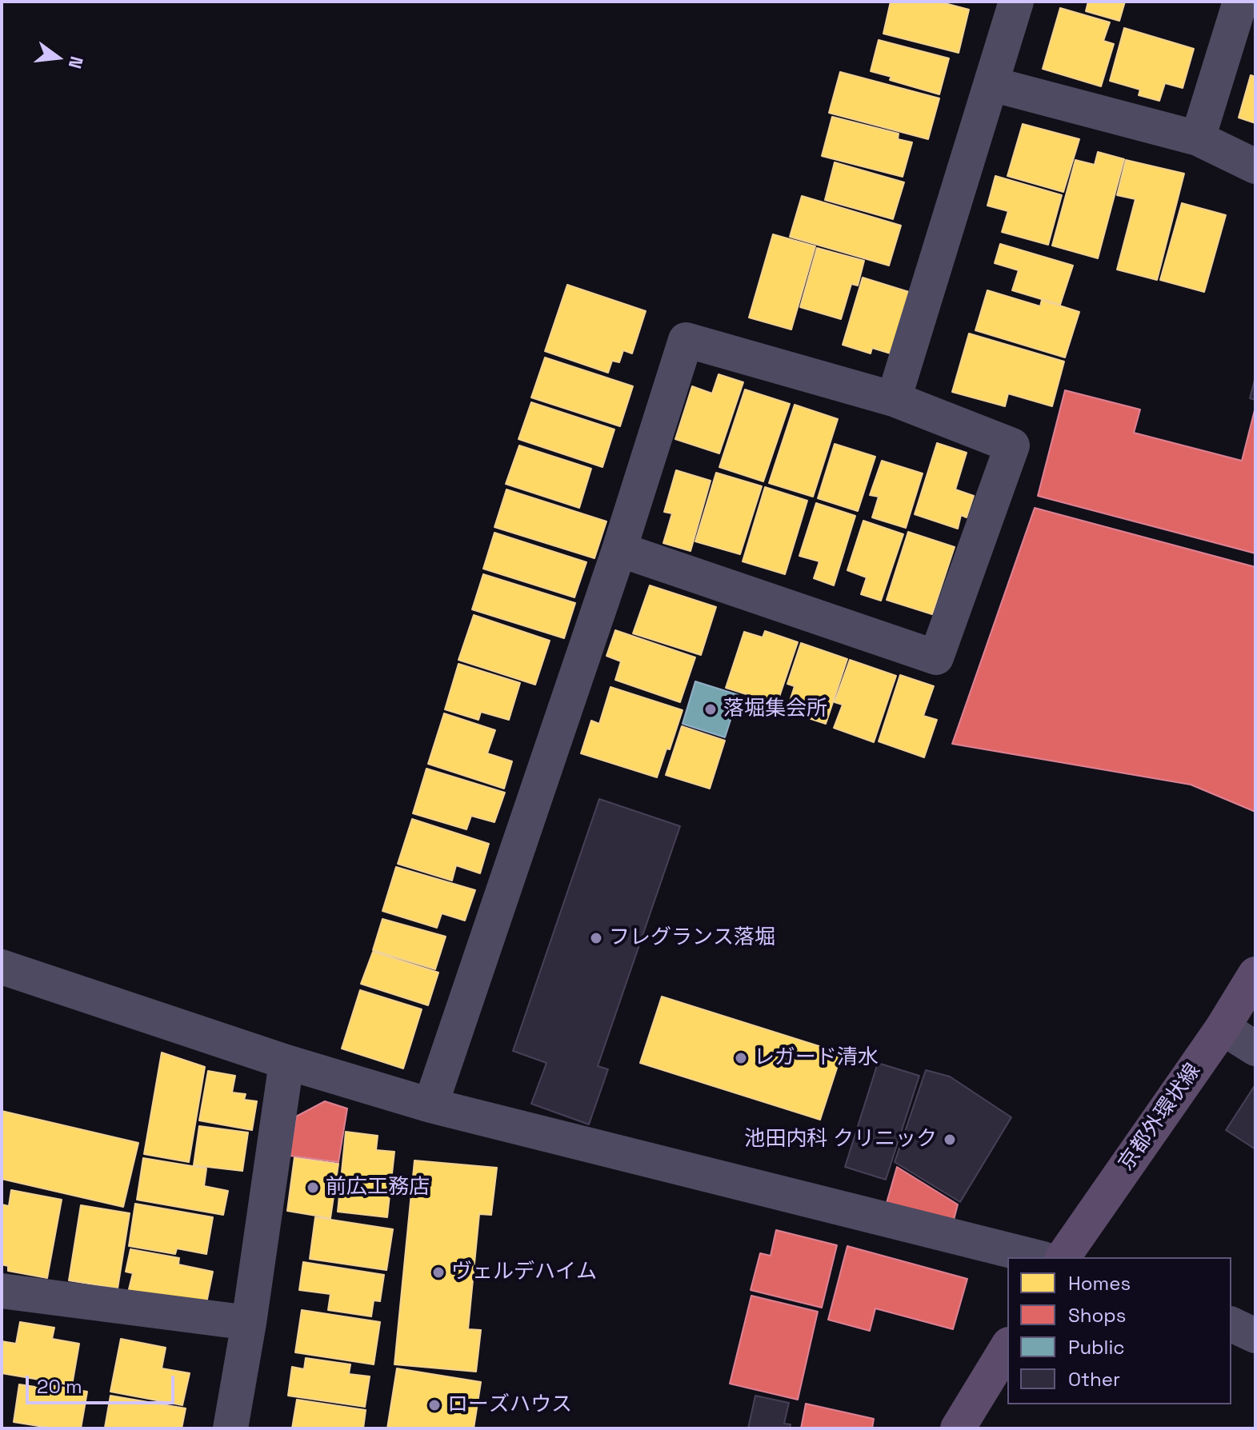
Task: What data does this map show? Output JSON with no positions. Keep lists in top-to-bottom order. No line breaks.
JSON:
{"streets":{"main road":["京都外環状線"]},"places":["落堀集会所","フレグランス落堀","レガード清水","池田内科 クリニック","前広工務店","ヴェルデハイム","ローズハウス"],"legend":["Homes","Shops","Public","Other"],"scale_bar":"20 m","north":"right"}
